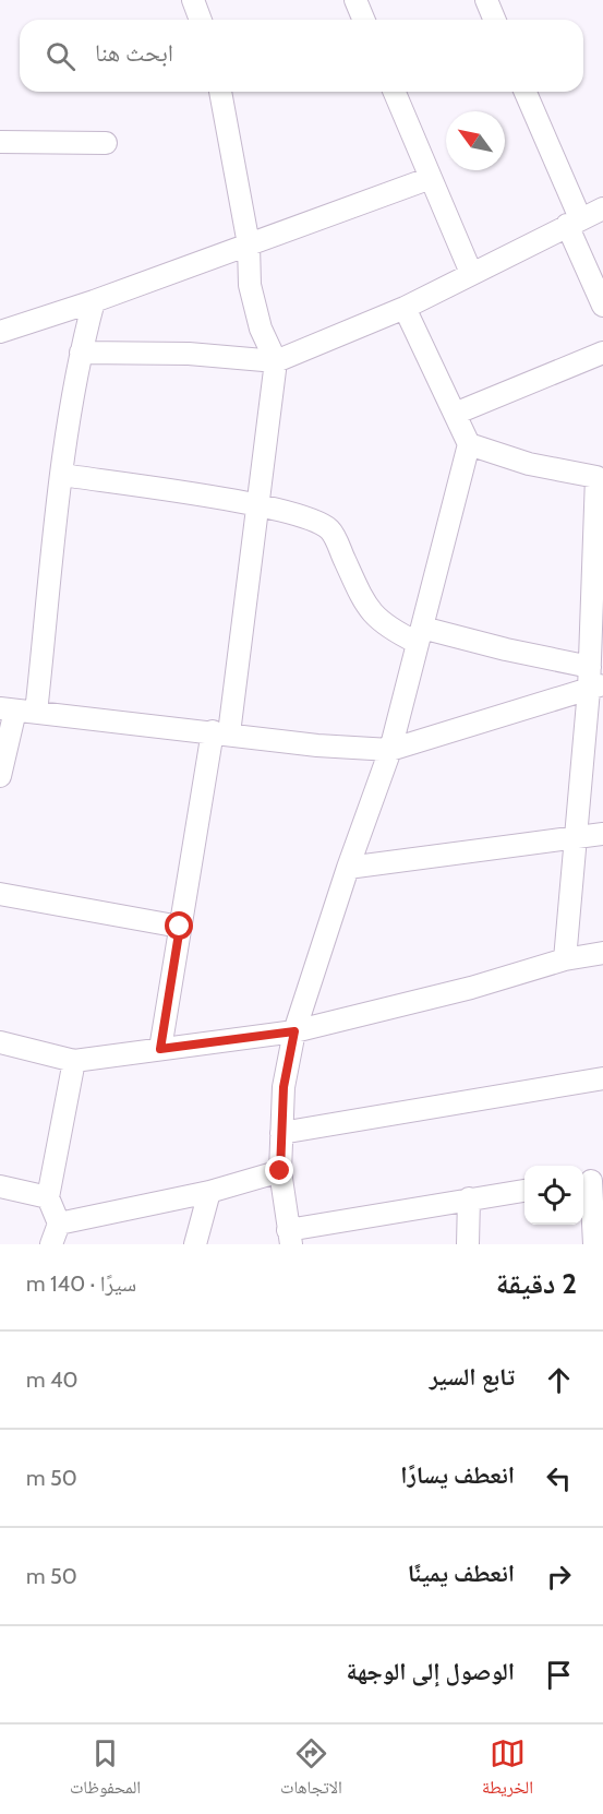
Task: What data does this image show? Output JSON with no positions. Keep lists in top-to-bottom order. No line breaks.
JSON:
{"north":"top left","page":{"search":"ابحث هنا","heading":["2 دقيقة","سيرًا · 140 m"],"list":[["تابع السير","40 m"],["انعطف يسارًا","50 m"],["انعطف يمينًا","50 m"],"الوصول إلى الوجهة"],"nav":["الخريطة","الاتجاهات","المحفوظات"]}}
